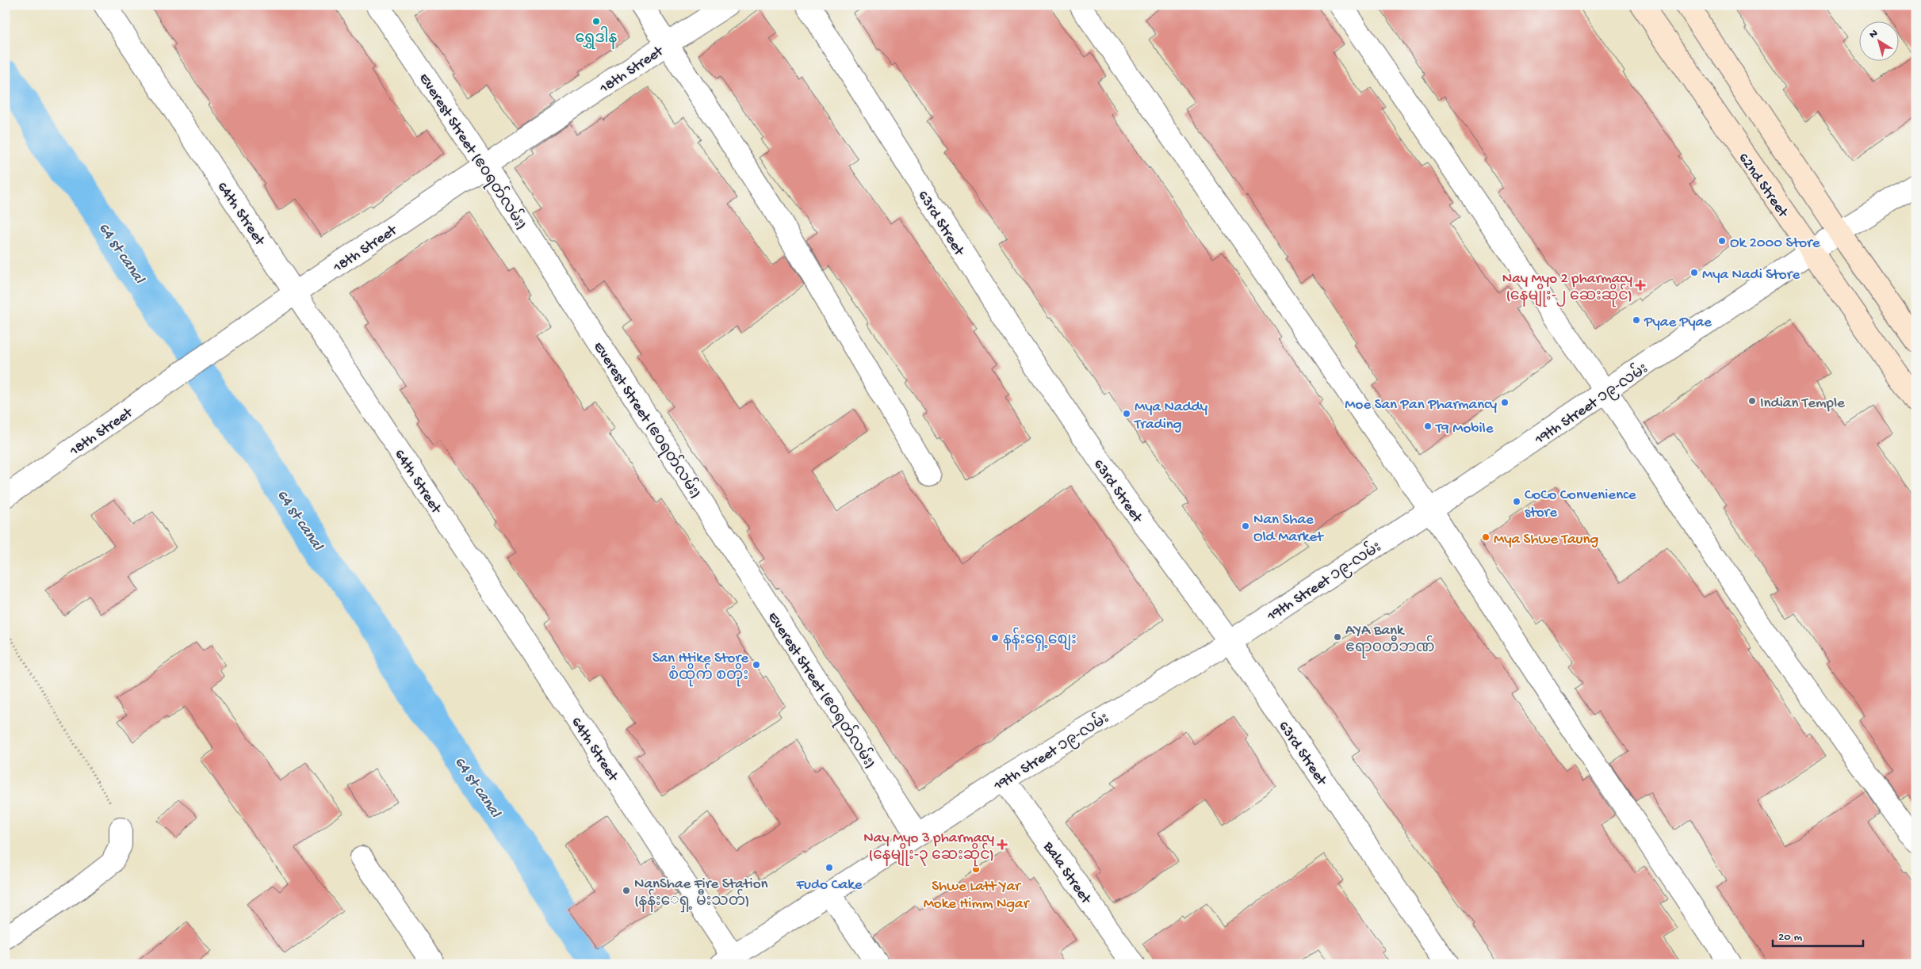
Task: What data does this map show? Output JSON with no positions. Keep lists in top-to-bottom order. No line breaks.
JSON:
{"streets":{"main road":["62nd Street"],"street":["18th Street","Everest Street (ဧ၀ရတ်လမ်း)","64th Street","63rd Street","19th Street ၁၉−လမ်း","Bala Street"]},"crossings":[["18th Street","Everest Street (ဧ၀ရတ်လမ်း)"],["18th Street","64th Street"],["Everest Street (ဧ၀ရတ်လမ်း)","19th Street ၁၉−လမ်း"],["62nd Street","19th Street ၁၉−လမ်း"],["64th Street","19th Street ၁၉−လမ်း"],["63rd Street","19th Street ၁၉−လမ်း"],["19th Street ၁၉−လမ်း","Bala Street"]],"water":["64 st canal"],"places":{"other":["ရွှေဒါန","Ok 2000 Store","Mya Nadi Store","Pyae Pyae","Indian Temple","Moe San Pan Pharmancy","Mya Naddy Trading","T9 Mobile","CoCo Convenience store","Nan Shae Old Market","Mya Shwe Taung","AYA Bank ဧရာ၀တီဘဏ်","နန်းရှေ့စျေး","San Htike Store စံထိုက် စတိုး","Fudo Cake","Shwe Latt Yar Moke Himm Ngar","NanShae Fire Station (နန်းေရှ့ မီးသတ်)"],"health":["Nay Myo 2 pharmacy (နေမျိုး−၂ ဆေးဆိုင်)","Nay Myo 3 pharmacy (နေမျိုး−၃ ဆေးဆိုင်)"]},"scale_bar":"20 m","north":"top left"}
